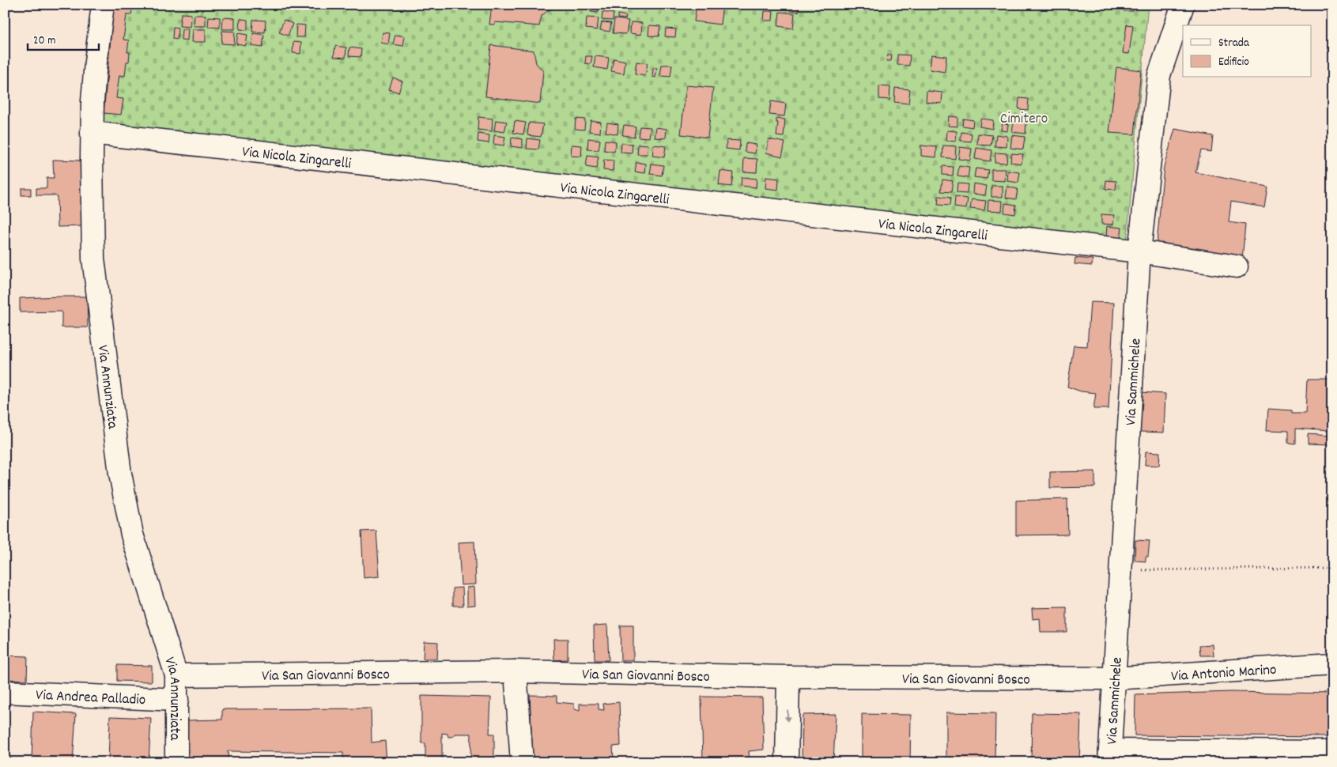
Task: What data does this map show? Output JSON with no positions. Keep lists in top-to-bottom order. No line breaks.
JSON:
{"streets":{"street":["Via Nicola Zingarelli","Via Sammichele","Via Annunziata","Via Antonio Marino","Via San Giovanni Bosco","Via Andrea Palladio"]},"crossings":[["Via Nicola Zingarelli","Via Sammichele"],["Via Nicola Zingarelli","Via Annunziata"],["Via Sammichele","Via Antonio Marino"],["Via Sammichele","Via San Giovanni Bosco"],["Via Annunziata","Via San Giovanni Bosco"],["Via Annunziata","Via Andrea Palladio"],["Via Antonio Marino","Via San Giovanni Bosco"]],"parks":["Cimitero"],"legend":["Strada","Edificio"],"scale_bar":"20 m"}
